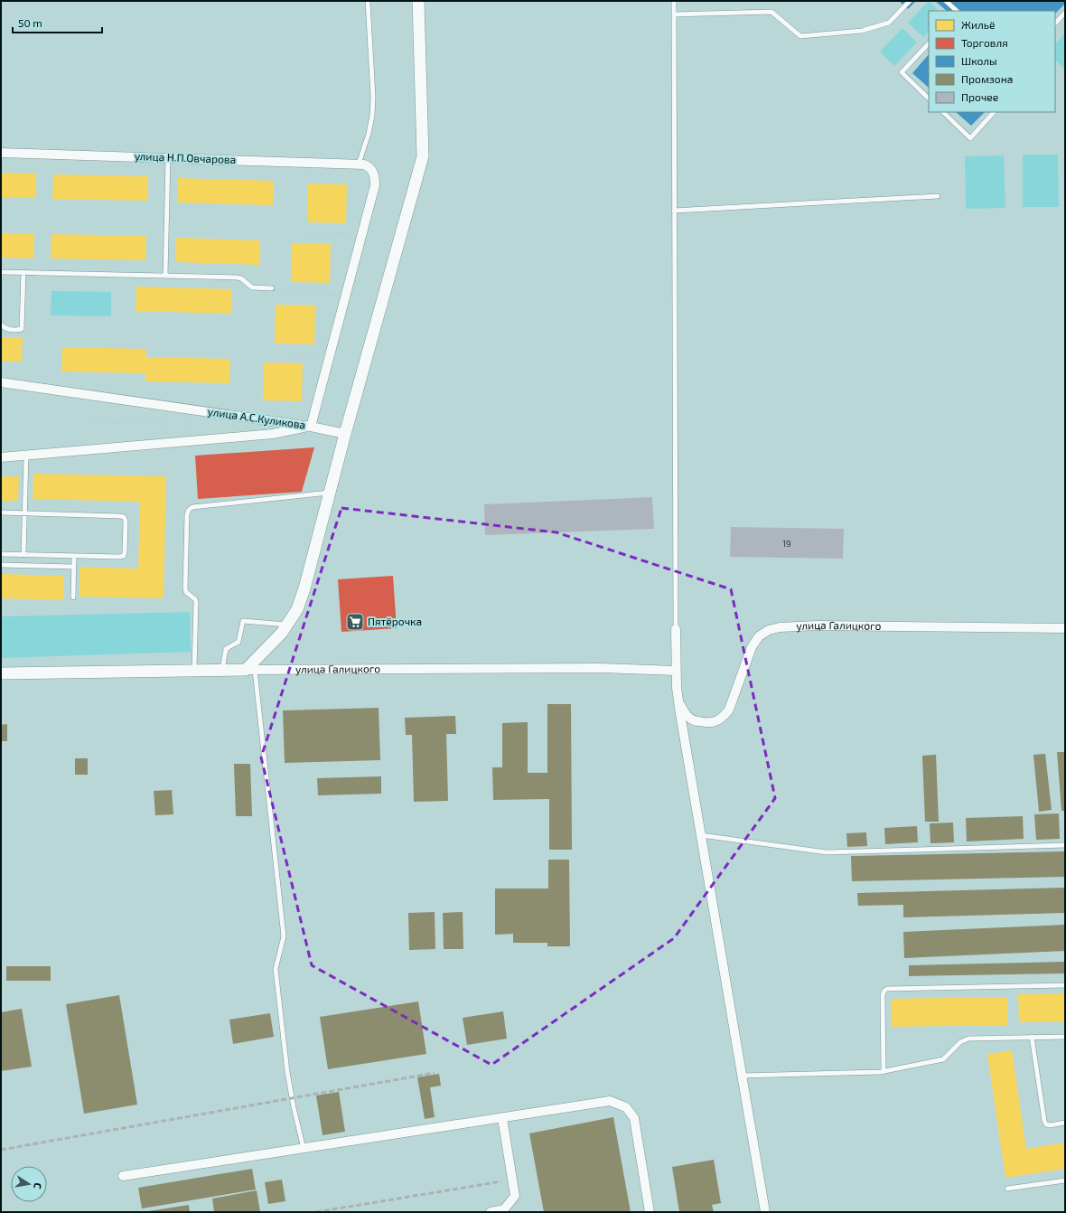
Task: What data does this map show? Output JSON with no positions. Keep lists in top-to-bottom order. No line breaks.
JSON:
{"streets":{"street":["улица Н.П.Овчарова","улица А.С.Куликова","улица Галицкого"]},"places":{"supermarket":["Пятёрочка"]},"house_numbers":["19"],"legend":["Жильё","Торговля","Школы","Промзона","Прочее"],"scale_bar":"50 m","north":"right"}
